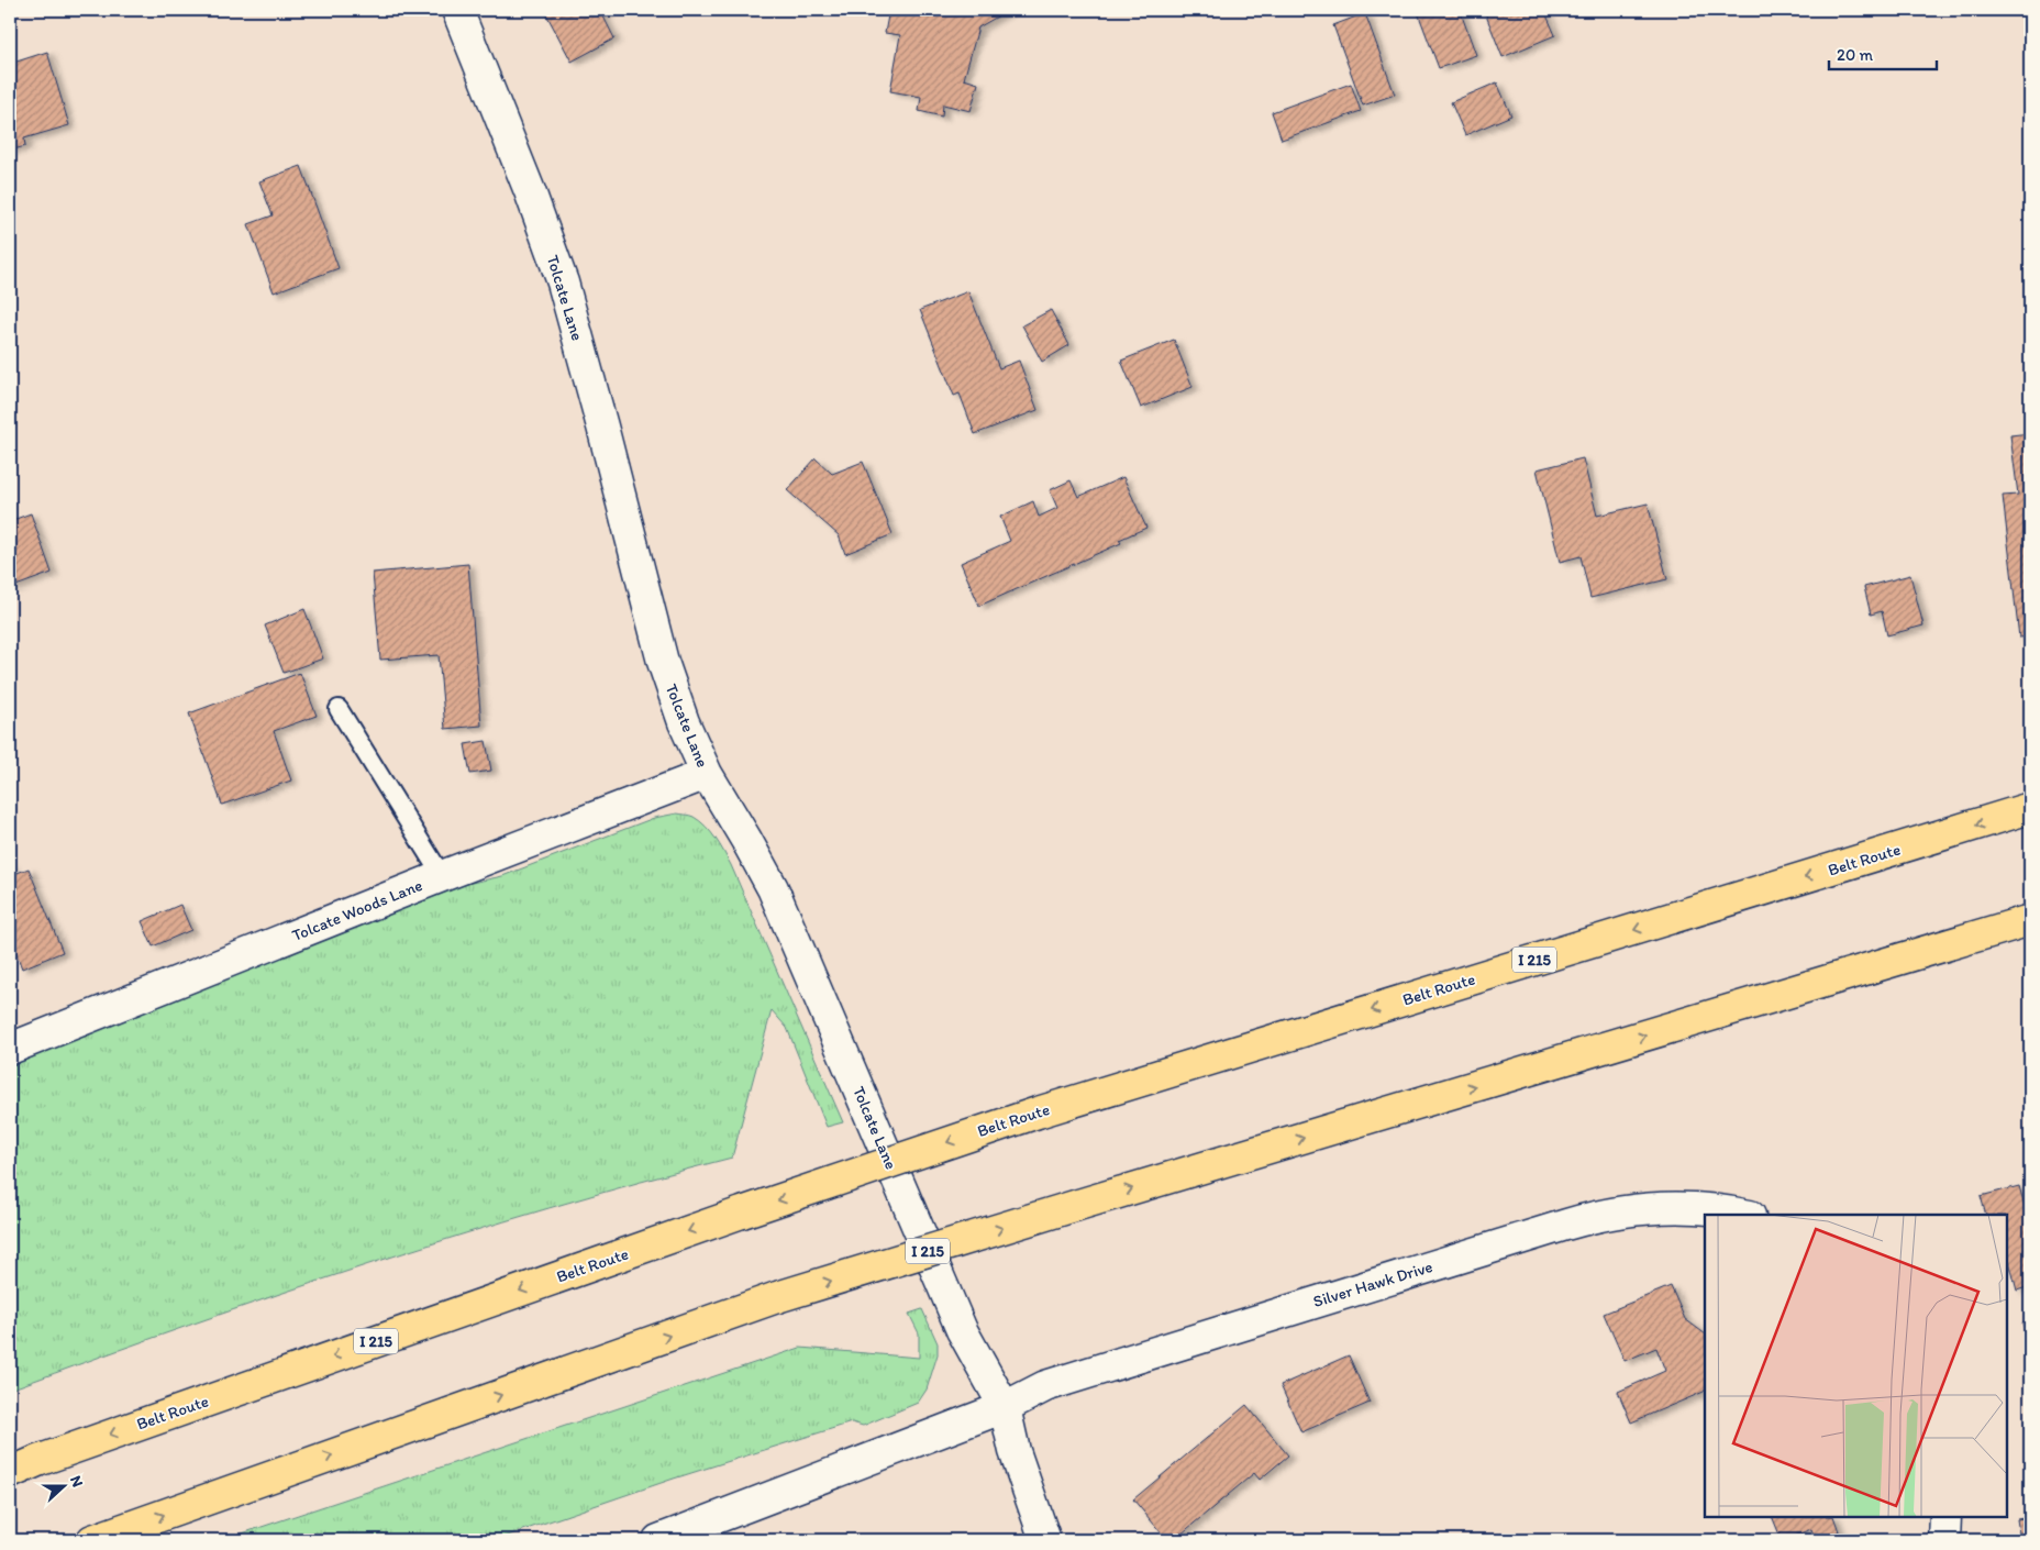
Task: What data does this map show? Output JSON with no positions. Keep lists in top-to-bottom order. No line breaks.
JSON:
{"streets":{"highway":["Belt Route","I 215"],"street":["Tolcate Lane","Tolcate Woods Lane","Silver Hawk Drive"]},"crossings":[["Tolcate Lane","Tolcate Woods Lane"],["Tolcate Lane","Silver Hawk Drive"]],"scale_bar":"20 m","north":"right"}
